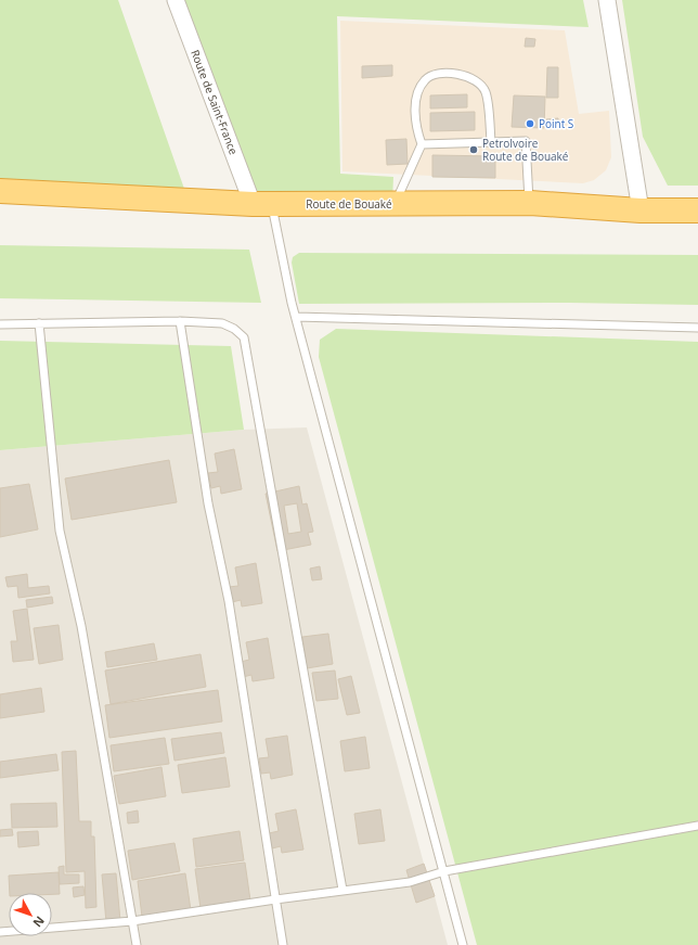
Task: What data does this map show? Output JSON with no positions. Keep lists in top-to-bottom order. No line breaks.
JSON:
{"streets":{"highway":["Route de Bouaké"],"street":["Route de Saint-France"]},"crossings":[["Route de Saint-France","Route de Bouaké"]],"places":["Point S","PetroIvoire Route de Bouaké"],"north":"bottom right"}
